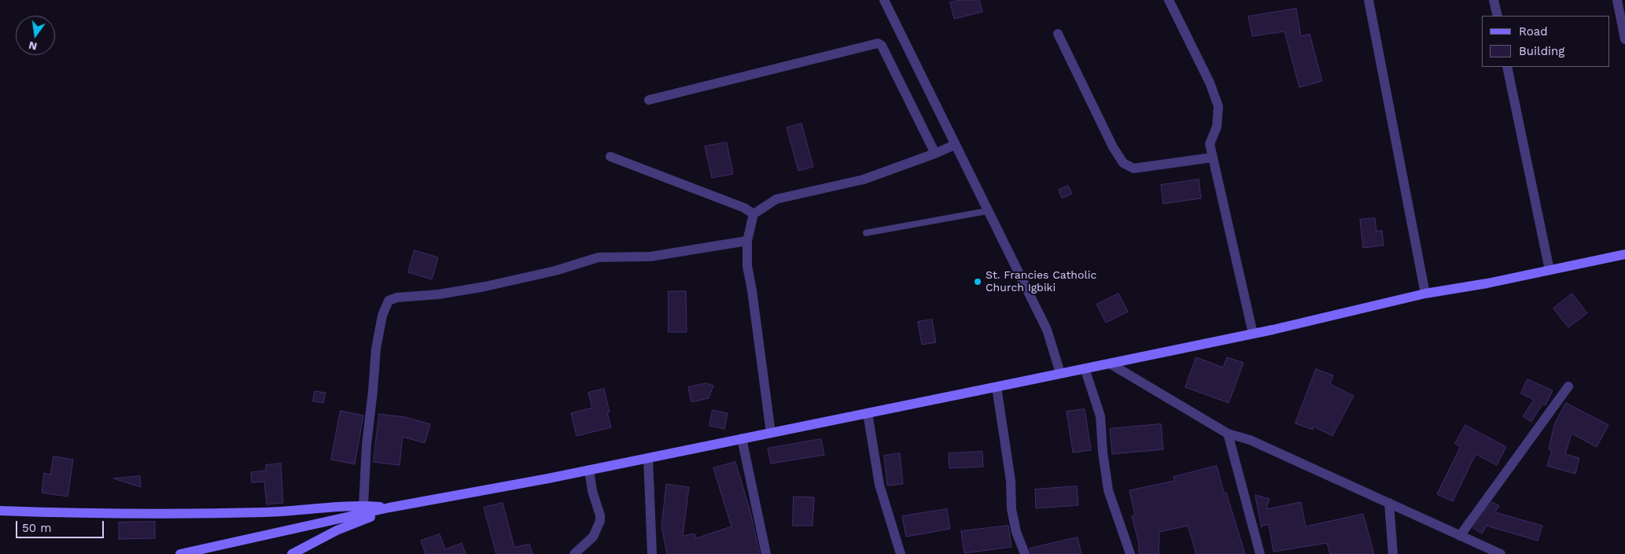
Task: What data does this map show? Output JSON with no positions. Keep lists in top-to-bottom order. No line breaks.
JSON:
{"places":["St. Francies Catholic Church Igbiki"],"legend":["Road","Building"],"scale_bar":"50 m","north":"bottom"}
